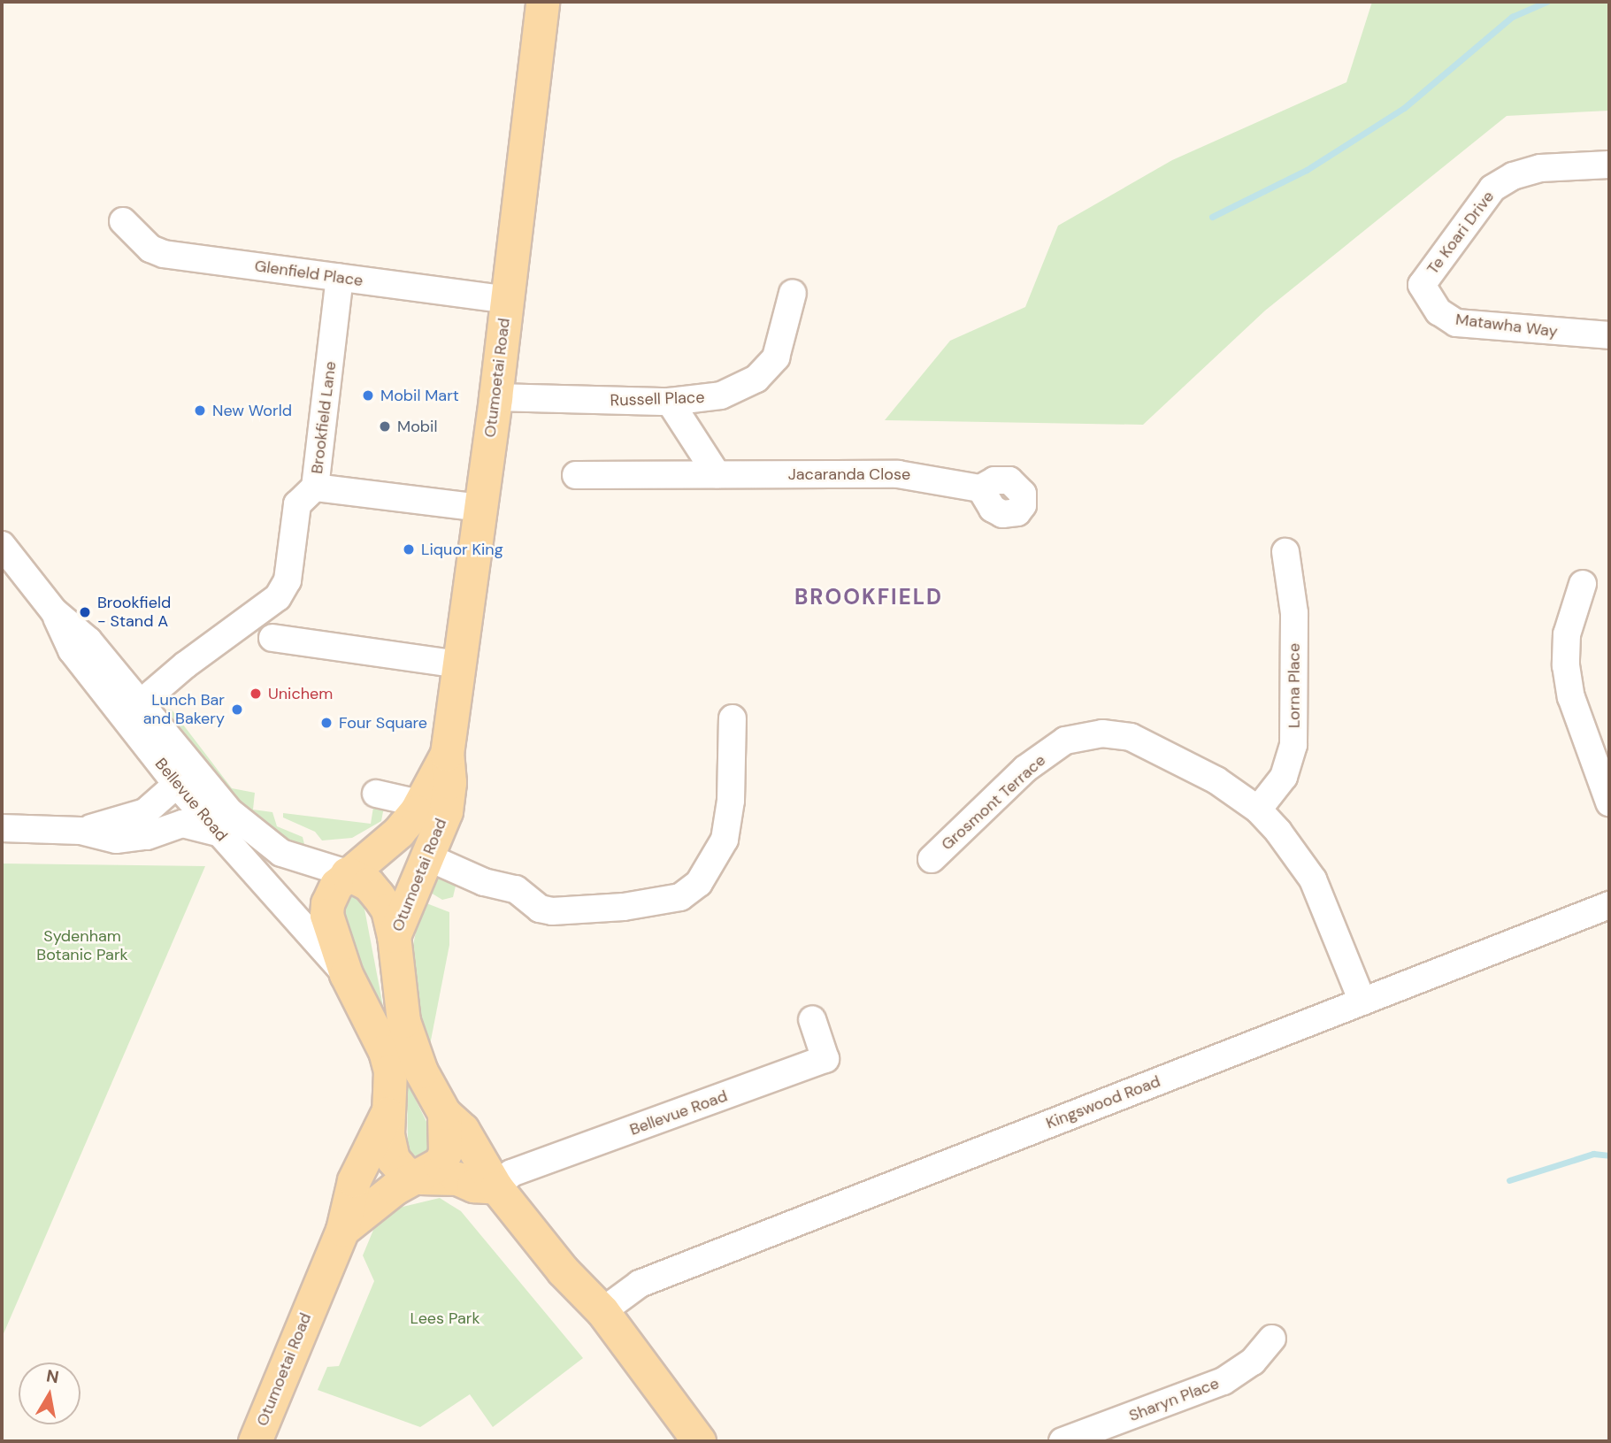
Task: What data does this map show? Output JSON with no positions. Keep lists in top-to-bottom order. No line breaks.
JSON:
{"streets":{"main road":["Otumoetai Road","Bellevue Road"],"street":["Te Koari Drive","Glenfield Place","Matawha Way","Russell Place","Brookfield Lane","Jacaranda Close","Lorna Place","Grosmont Terrace","Kingswood Road","Sharyn Place"]},"crossings":[["Te Koari Drive","Matawha Way"],["Glenfield Place","Otumoetai Road"],["Glenfield Place","Brookfield Lane"],["Otumoetai Road","Russell Place"],["Otumoetai Road","Bellevue Road"],["Brookfield Lane","Bellevue Road"],["Lorna Place","Grosmont Terrace"],["Grosmont Terrace","Kingswood Road"]],"districts":["BROOKFIELD"],"parks":["Sydenham Botanic Park","Lees Park"],"places":["Mobil Mart","New World","Mobil","Liquor King","Brookfield - Stand A","Unichem","Lunch Bar and Bakery","Four Square"],"north":"top"}
